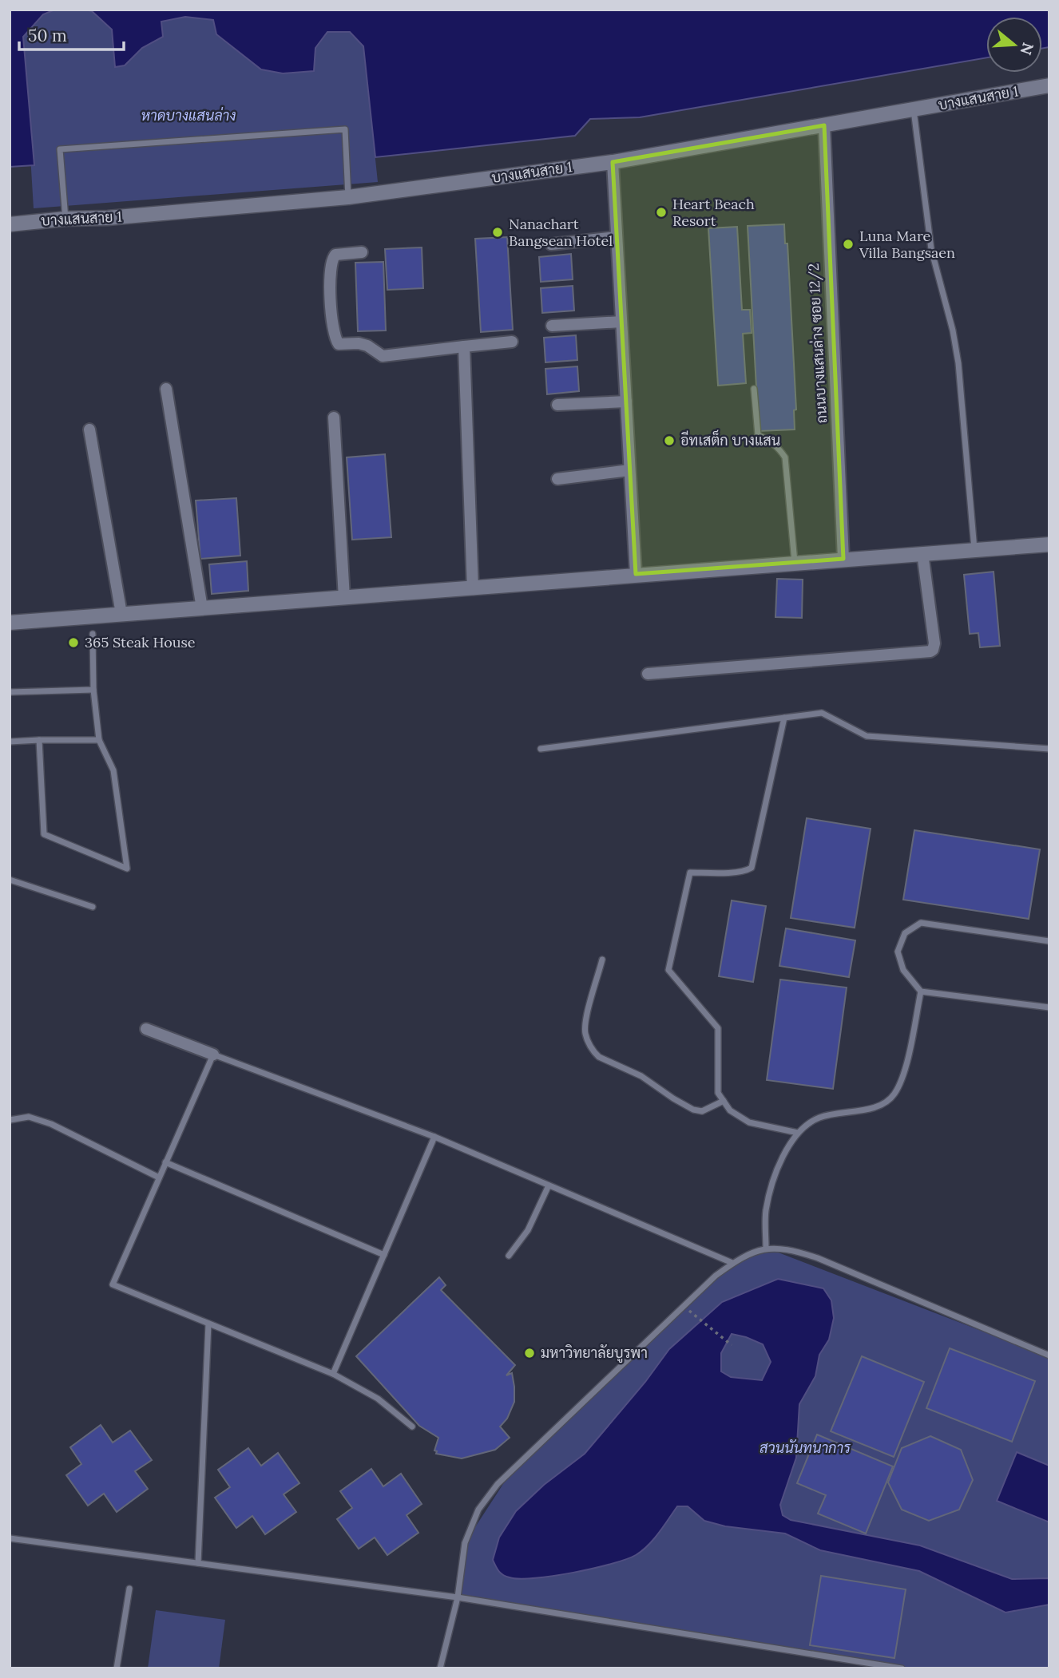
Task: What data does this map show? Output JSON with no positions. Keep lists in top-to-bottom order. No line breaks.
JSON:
{"streets":{"street":["บางแสนสาย 1","ถนนบางแสนล่าง ซอย 12/2"]},"crossings":[["บางแสนสาย 1","ถนนบางแสนล่าง ซอย 12/2"]],"parks":["หาดบางแสนล่าง","สวนนันทนาการ"],"places":["Heart Beach Resort","Nanachart Bangsean Hotel","Luna Mare Villa Bangsaen","อีทเสต็ก บางแสน","365 Steak House","มหาวิทยาลัยบูรพา"],"scale_bar":"50 m","north":"right"}
